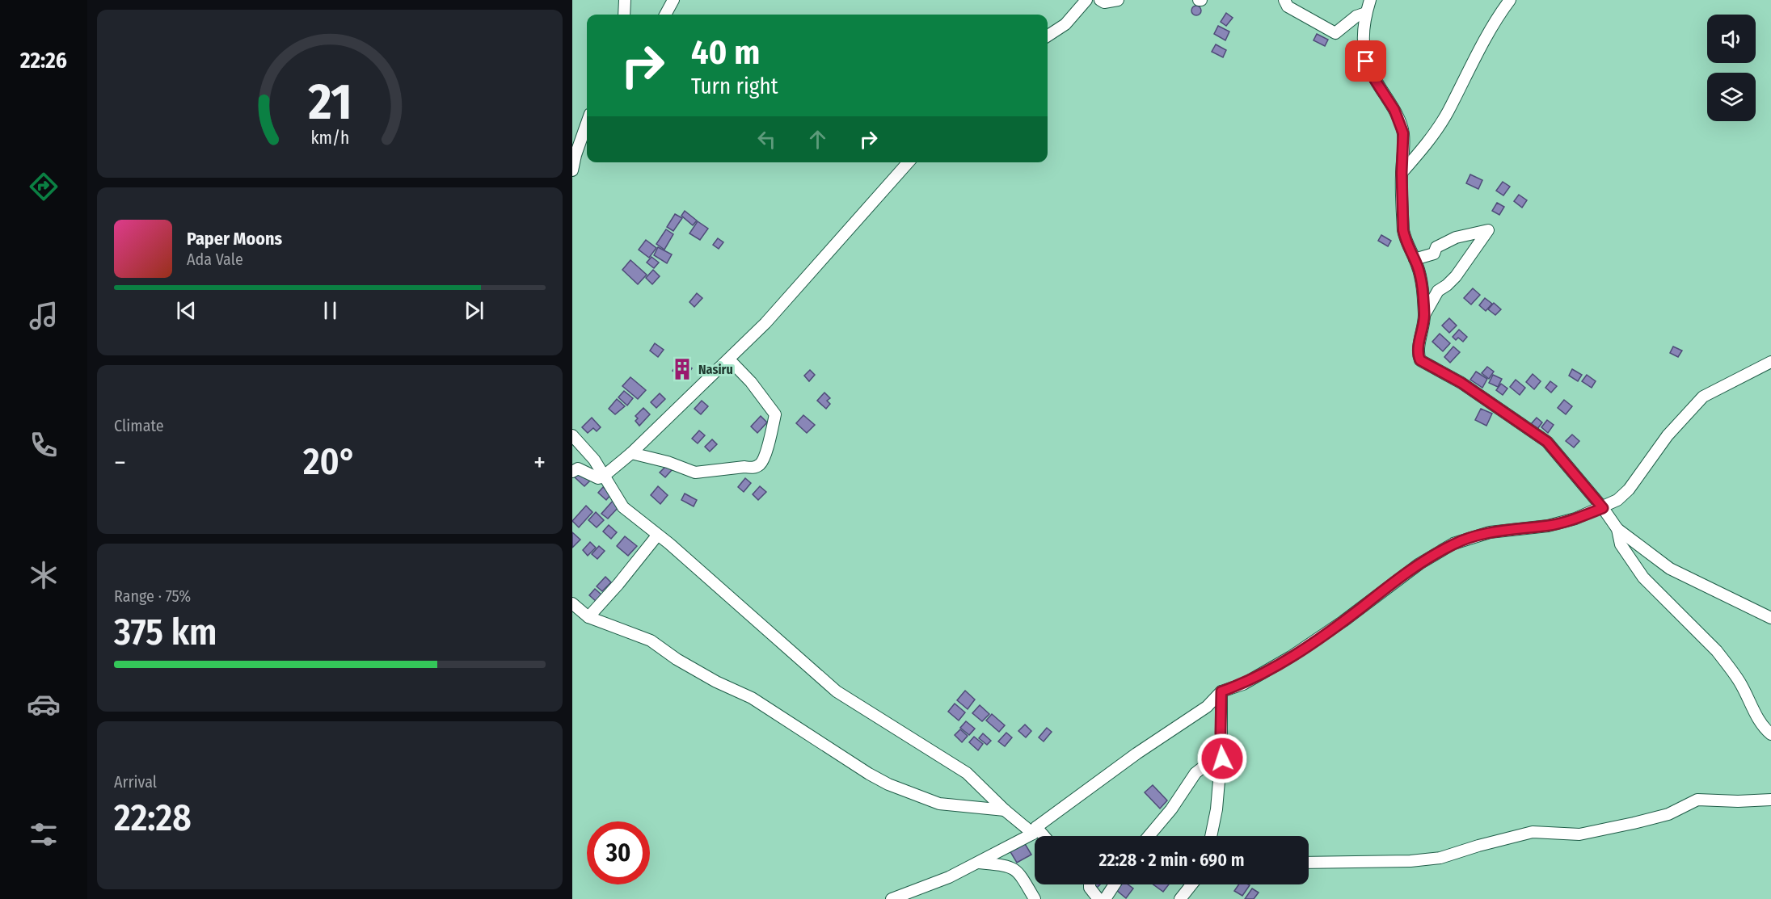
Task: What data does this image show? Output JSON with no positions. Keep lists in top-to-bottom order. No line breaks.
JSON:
{"places":{"building":["Nasiru"]},"page":{"tabs":"22:26","turn":["40 m","Turn right"],"song":["Paper Moons","Ada Vale"],"tile":["Climate",["Range · 75%","375 km"],["Arrival","22:28"]],"heat":["−","20°","+"],"limit":"30","trip":"22:28 · 2 min · 690 m","gauge":["21","km/h"]}}
